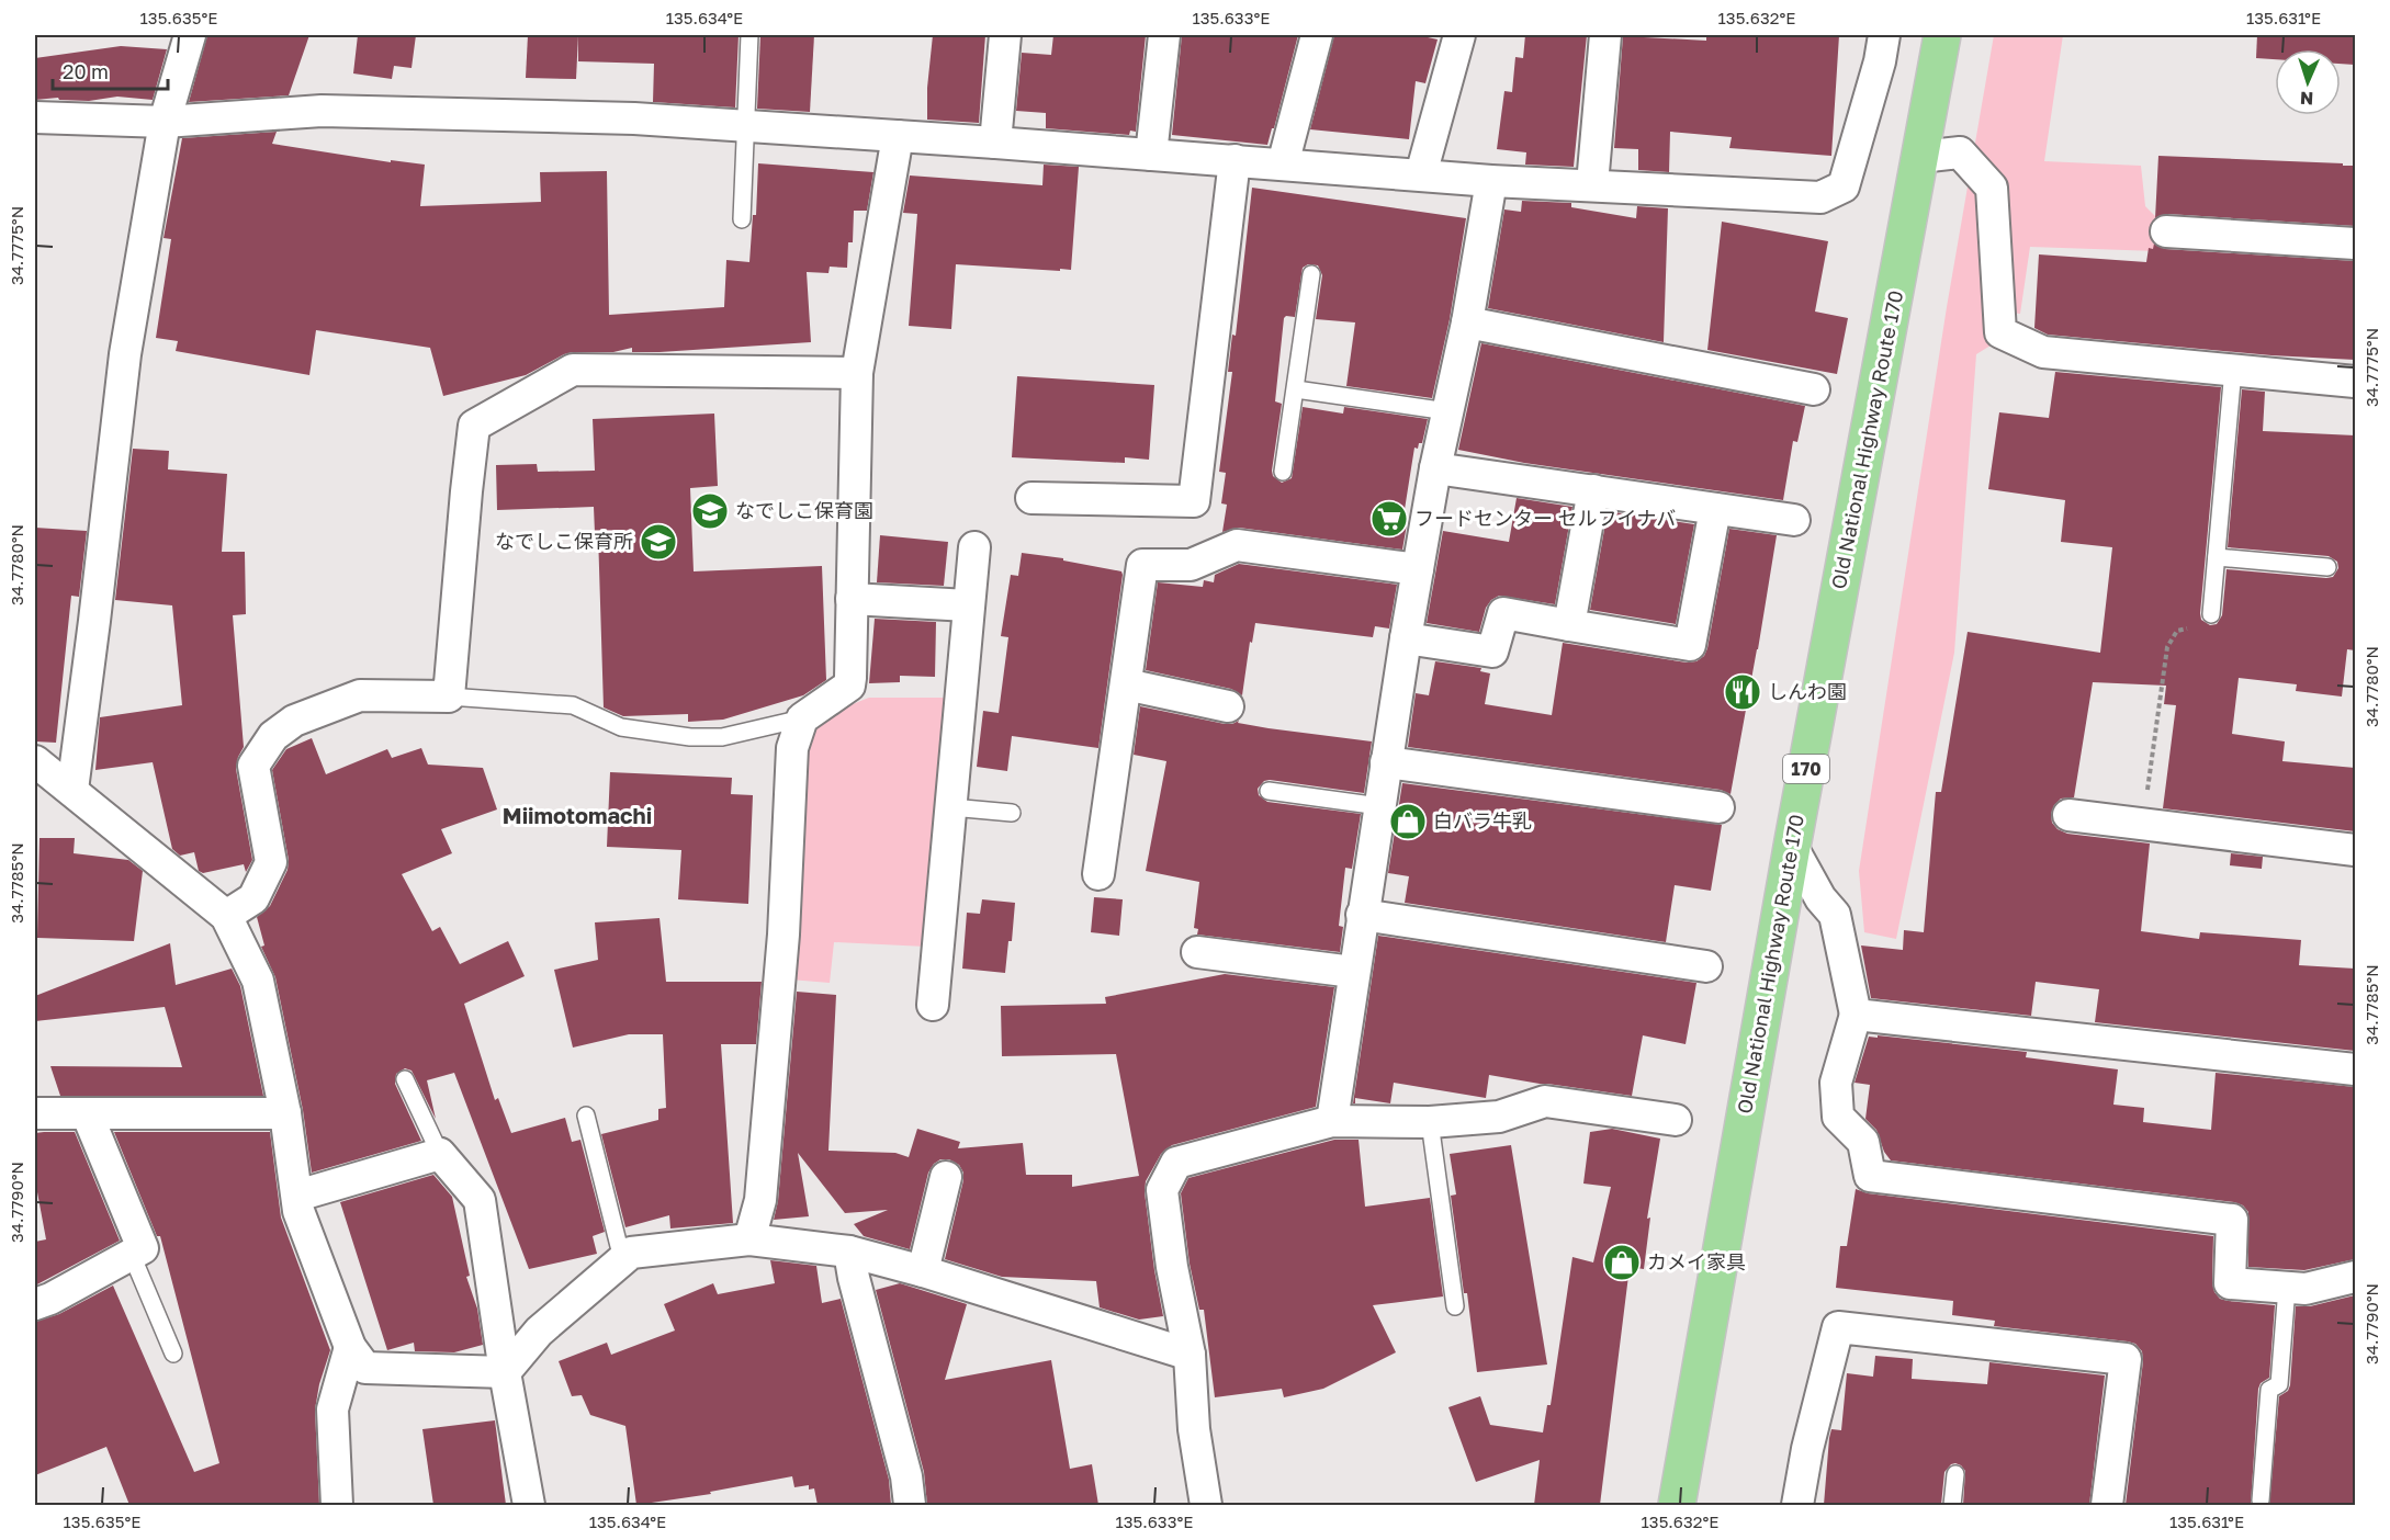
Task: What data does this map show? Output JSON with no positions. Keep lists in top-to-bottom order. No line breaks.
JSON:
{"streets":{"highway":["Old National Highway Route 170","170"]},"districts":["Miimotomachi"],"places":{"school or university":["なでしこ保育園","なでしこ保育所"],"supermarket":["フードセンター セルフイナバ"],"restaurant":["しんわ園"],"shop":["白バラ牛乳","カメイ家具"]},"scale_bar":"20 m","north":"bottom","coordinates":["135.635°E","135.634°E","135.633°E","135.632°E","135.631°E","34.7775°N","34.7780°N","34.7785°N","34.7790°N"]}
